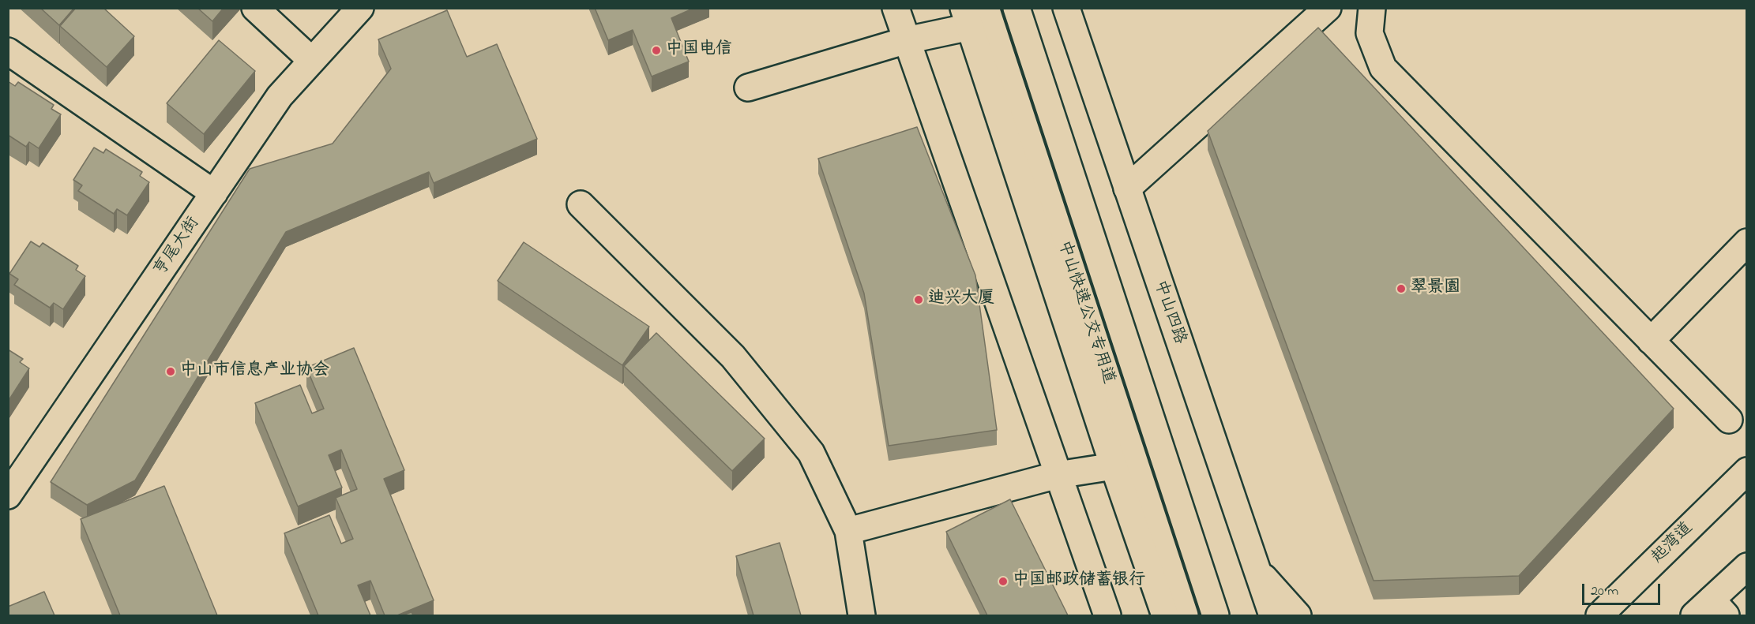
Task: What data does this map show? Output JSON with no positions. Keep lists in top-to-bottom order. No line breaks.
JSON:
{"streets":{"street":["亨尾大街","中山快速公交专用道","中山四路","起湾道"]},"places":["中国电信","翠景園","迪兴大厦","中山市信息产业协会","中国邮政储蓄银行"],"scale_bar":"20 m"}
